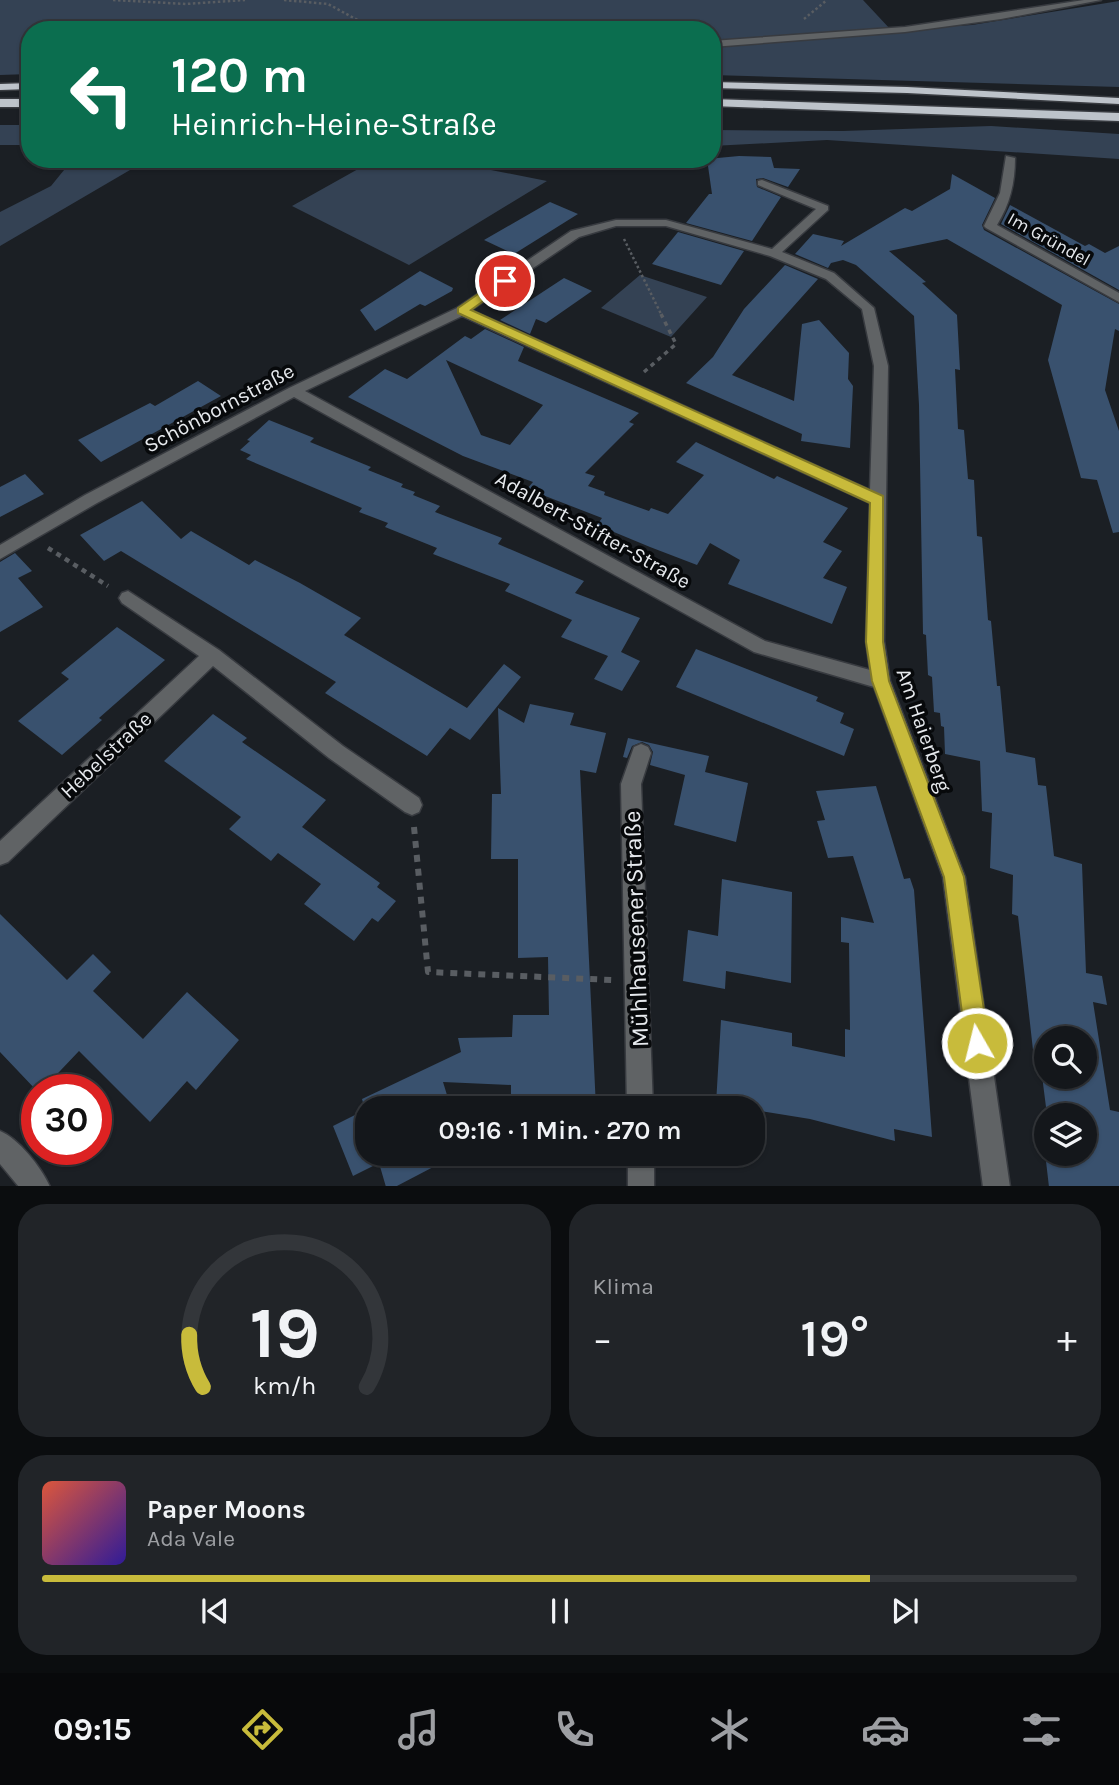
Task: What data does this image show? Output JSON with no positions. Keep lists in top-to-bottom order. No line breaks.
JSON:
{"streets":{"street":["Im Gründel","Schönbornstraße","Adalbert-Stifter-Straße","Am Haierberg","Hebelstraße","Mühlhausener Straße"]},"crossings":[["Schönbornstraße","Adalbert-Stifter-Straße"],["Schönbornstraße","Am Haierberg"],["Adalbert-Stifter-Straße","Am Haierberg"]],"page":{"turn":["120 m","Heinrich-Heine-Straße"],"limit":"30","trip":"09:16 · 1 Min. · 270 m","tile":"Klima","heat":["−","19°","+"],"song":["Paper Moons","Ada Vale"],"tabs":"09:15","gauge":["19","km/h"]}}
